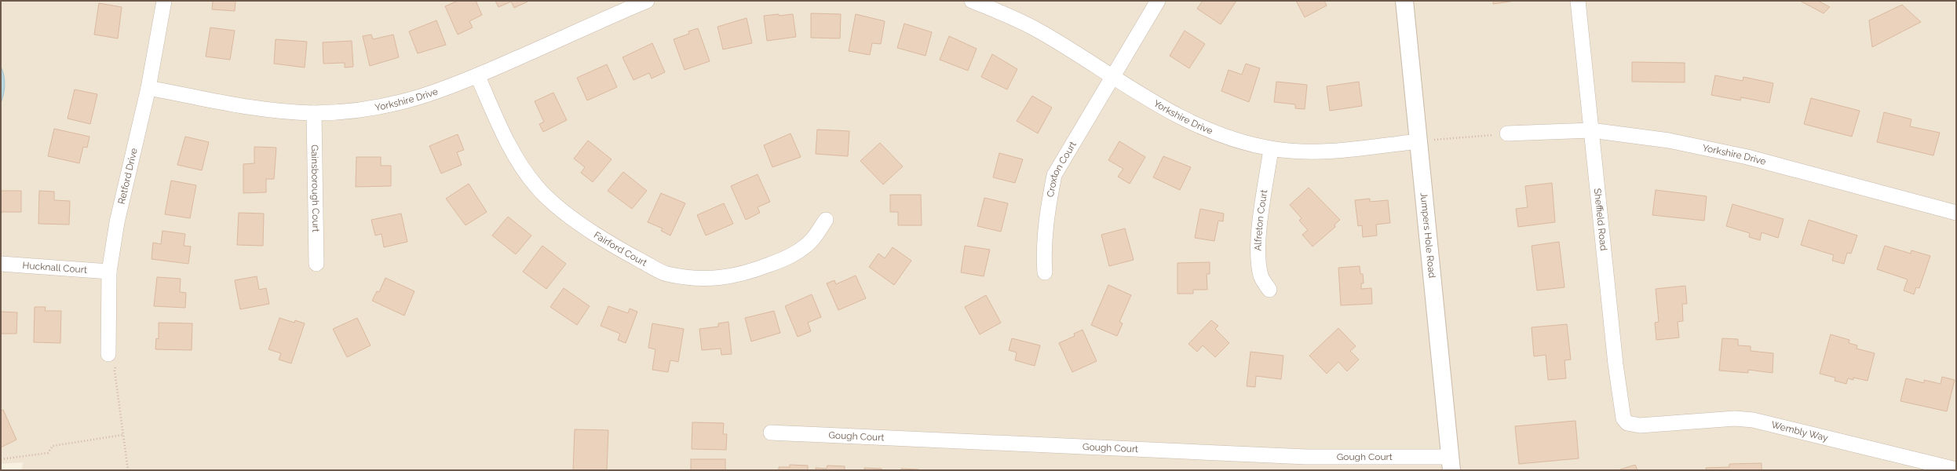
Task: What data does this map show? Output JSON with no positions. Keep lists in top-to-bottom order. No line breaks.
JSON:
{"streets":{"main road":["Jumpers Hole Road"],"street":["Yorkshire Drive","Croxton Court","Retford Drive","Gainsborough Court","Sheffield Road","Alfreton Court","Fairford Court","Hucknall Court","Wembly Way","Gough Court"]},"crossings":[["Yorkshire Drive","Croxton Court"],["Yorkshire Drive","Retford Drive"],["Yorkshire Drive","Gainsborough Court"],["Yorkshire Drive","Sheffield Road"],["Yorkshire Drive","Alfreton Court"],["Yorkshire Drive","Jumpers Hole Road"],["Yorkshire Drive","Fairford Court"],["Retford Drive","Hucknall Court"],["Sheffield Road","Wembly Way"],["Jumpers Hole Road","Gough Court"]]}
